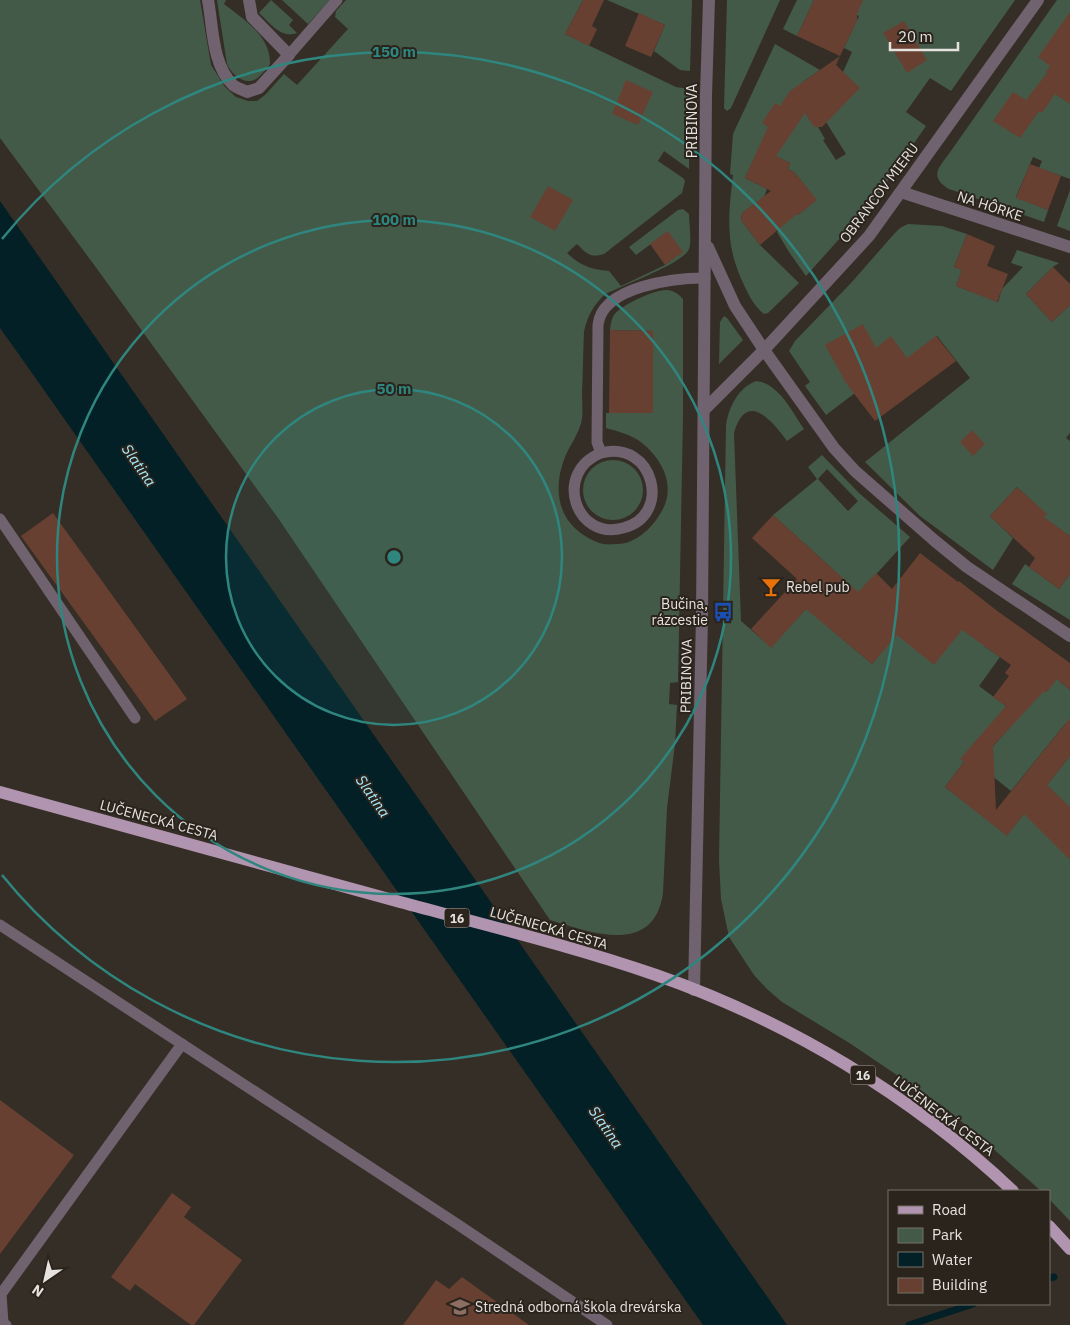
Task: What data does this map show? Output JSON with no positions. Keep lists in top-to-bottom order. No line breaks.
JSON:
{"streets":{"main road":["LUČENECKÁ CESTA","16"],"street":["PRIBINOVA","OBRANCOV MIERU","NA HÔRKE"]},"crossings":[["PRIBINOVA","OBRANCOV MIERU"],["PRIBINOVA","LUČENECKÁ CESTA"],["OBRANCOV MIERU","NA HÔRKE"]],"water":["Slatina"],"places":{"bar":["Rebel pub"],"bus stop":["Bučina, rázcestie"],"school or university":["Stredná odborná škola drevárska"]},"legend":["Road","Park","Water","Building"],"scale_bar":"20 m","north":"bottom left","rings":["150 m","100 m","50 m"]}
